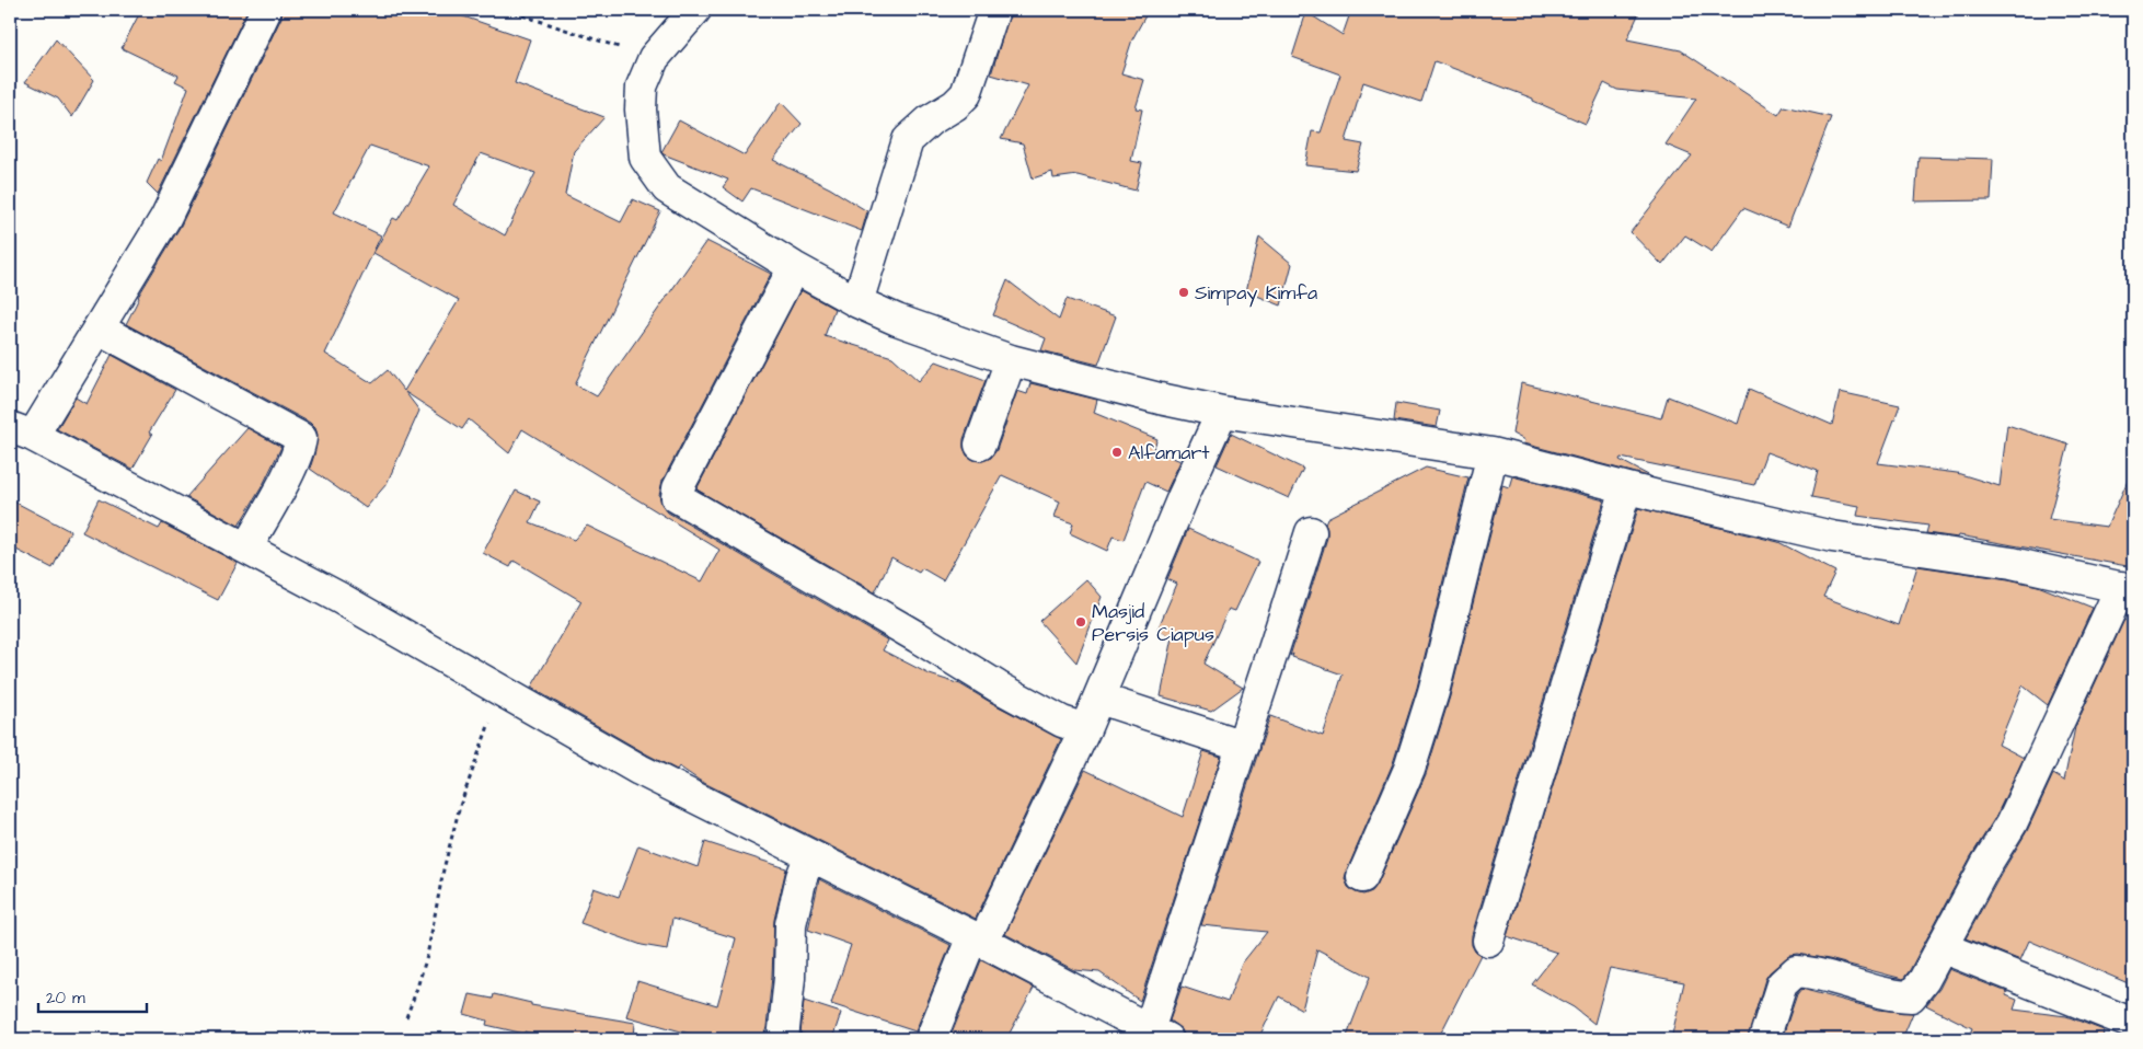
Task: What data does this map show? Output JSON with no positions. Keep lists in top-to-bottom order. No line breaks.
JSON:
{"places":["Simpay Kimfa","Alfamart","Masjid Persis Ciapus"],"scale_bar":"20 m"}
